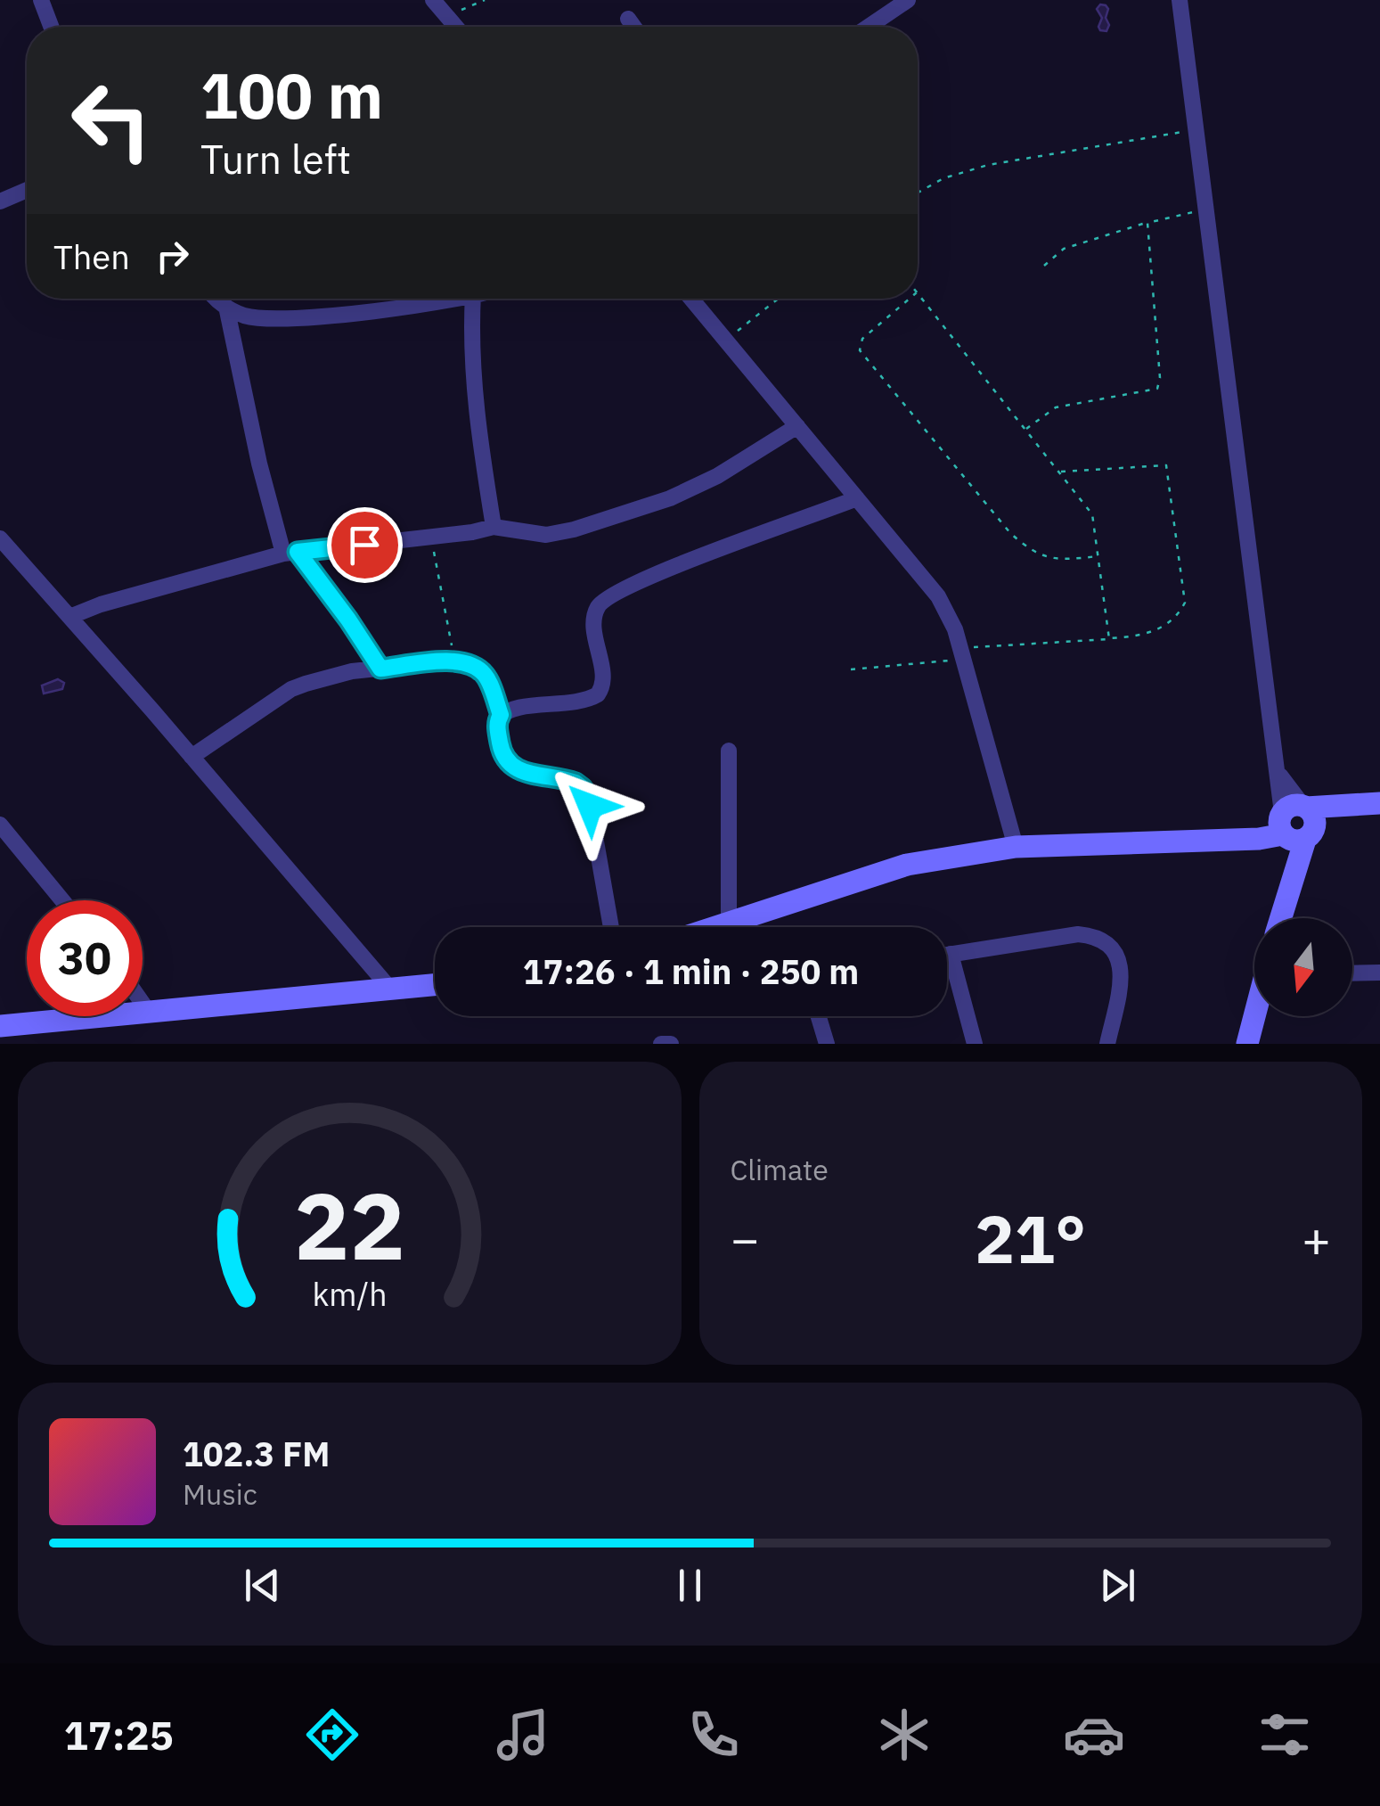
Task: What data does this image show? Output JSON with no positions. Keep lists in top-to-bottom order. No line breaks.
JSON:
{"north":"bottom","page":{"turn":["100 m","Turn left"],"then":"Then","limit":"30","trip":"17:26 · 1 min · 250 m","tile":"Climate","heat":["−","21°","+"],"song":["102.3 FM","Music"],"tabs":"17:25","gauge":["22","km/h"]}}
